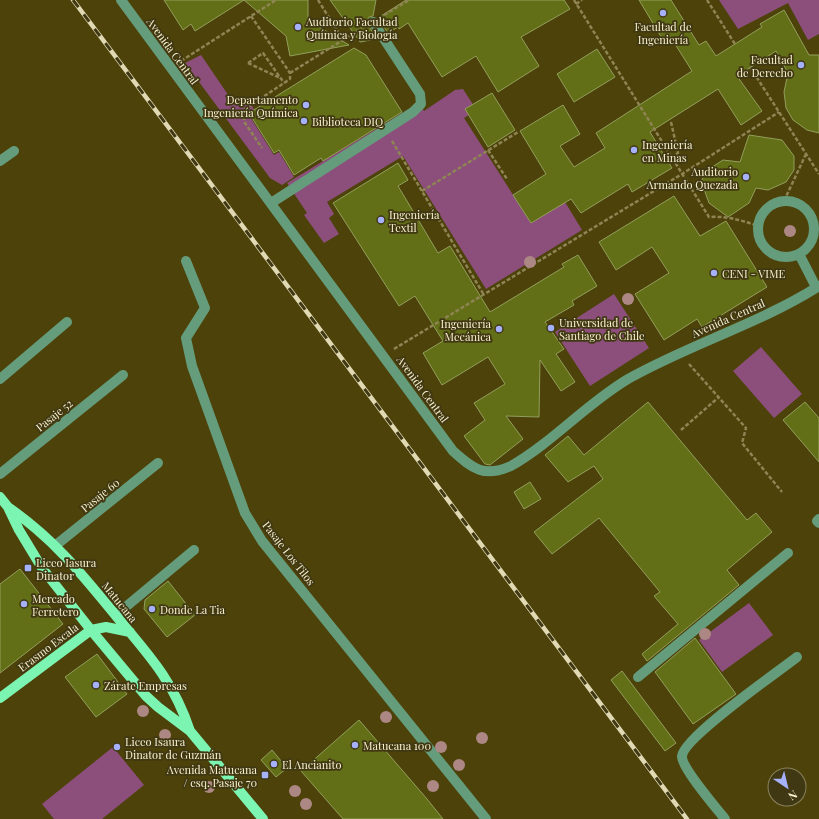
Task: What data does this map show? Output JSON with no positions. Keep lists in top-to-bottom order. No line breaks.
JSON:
{"streets":{"main road":["Matucana","Erasmo Escala"],"street":["Avenida Central","Pasaje 52","Pasaje 60","Pasaje Los Tilos"]},"crossings":[["Pasaje 60","Matucana"],["Matucana","Erasmo Escala"]],"places":{"other":["Facultad de Ingeniería","Auditorio Facultad Química y Biología","Facultad de Derecho","Departamento Ingeniería Química","Biblioteca DIQ","Ingeniería en Minas","Auditorio Armando Quezada","Ingeniería Textil","CENI - VIME","Universidad de Santiago de Chile","Ingeniería Mecánica","Mercado Ferretero","Donde La Tia","Zárate Empresas","Matucana 100","Liceo Isaura Dinator de Guzmán","El Ancianito"],"transit":["Liceo Iasura Dinator","Avenida Matucana / esq. Pasaje 70"]},"north":"bottom right"}
